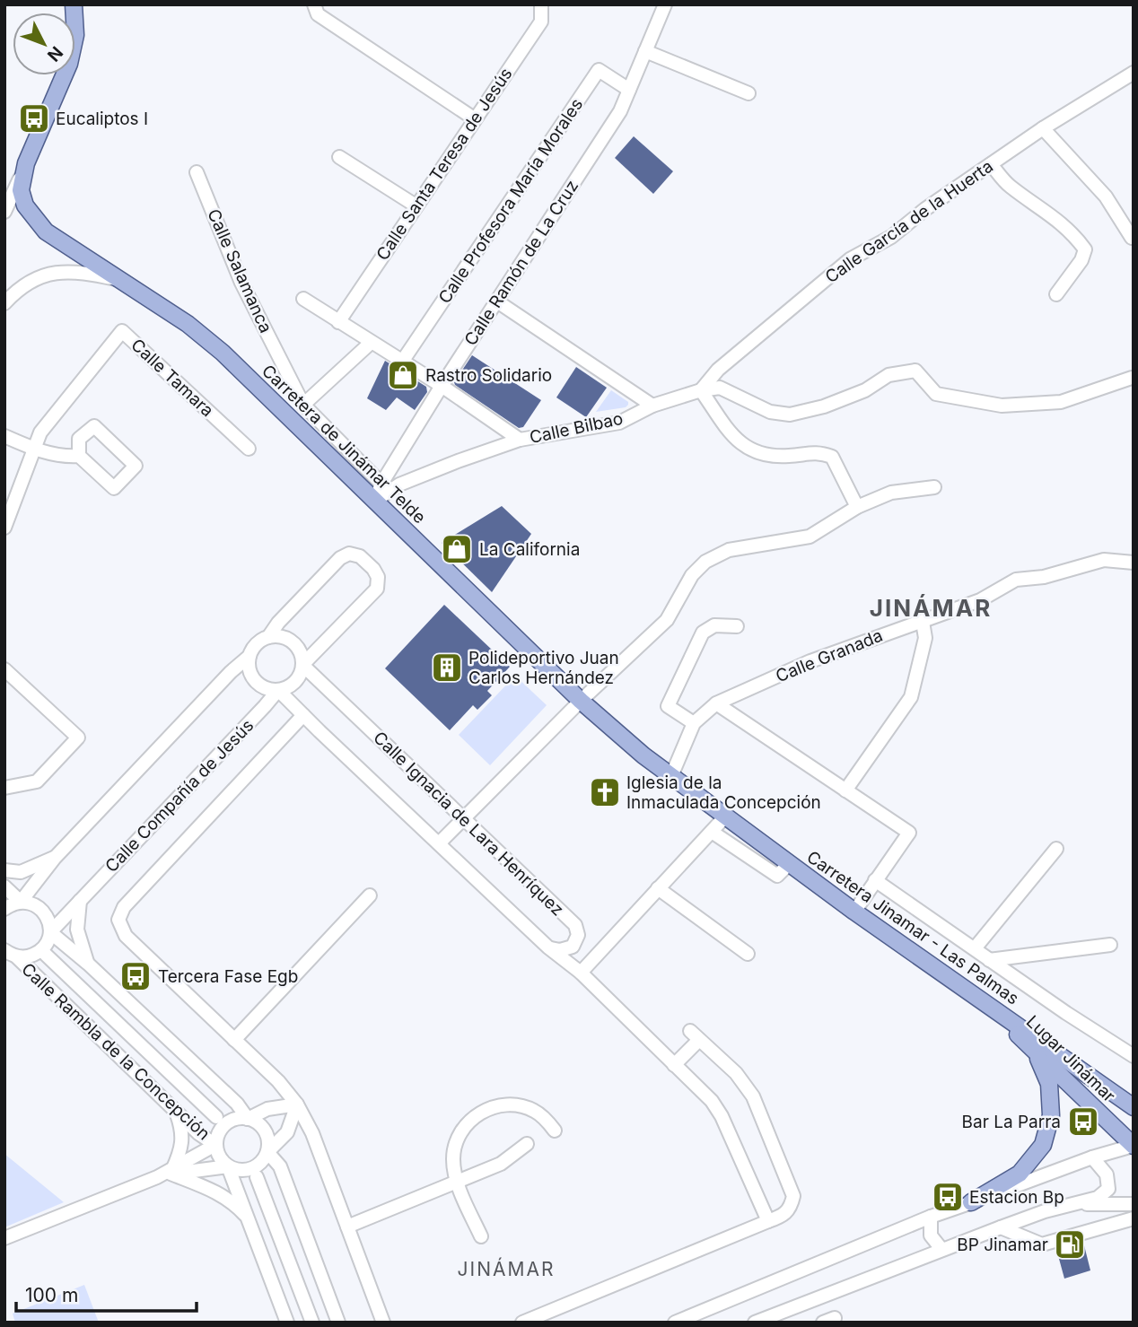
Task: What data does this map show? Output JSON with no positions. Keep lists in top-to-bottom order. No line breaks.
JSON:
{"streets":{"main road":["Carretera de Jinámar Telde","Carretera Jinamar - Las Palmas","Lugar Jinámar"],"street":["Calle Santa Teresa de Jesús","Calle Profesora María Morales","Calle García de la Huerta","Calle Ramón de La Cruz","Calle Salamanca","Calle Tamara","Calle Bilbao","Calle Granada","Calle Compañía de Jesús","Calle Ignacia de Lara Henríquez","Calle Rambla de la Concepción"]},"crossings":[["Calle Profesora María Morales","Calle Ramón de La Cruz"],["Calle García de la Huerta","Calle Bilbao"],["Calle Ramón de La Cruz","Calle Salamanca"],["Calle Ramón de La Cruz","Calle Bilbao"],["Calle Ramón de La Cruz","Carretera de Jinámar Telde"],["Calle Bilbao","Carretera de Jinámar Telde"],["Carretera de Jinámar Telde","Calle Granada"],["Carretera de Jinámar Telde","Carretera Jinamar - Las Palmas"],["Calle Granada","Carretera Jinamar - Las Palmas"],["Calle Compañía de Jesús","Calle Ignacia de Lara Henríquez"],["Calle Compañía de Jesús","Calle Rambla de la Concepción"],["Carretera Jinamar - Las Palmas","Lugar Jinámar"]],"districts":["JINÁMAR","JINÁMAR"],"places":{"bus stop":["Eucaliptos I","Tercera Fase Egb","Bar La Parra","Estacion Bp"],"shop":["Rastro Solidario","La California"],"building":["Polideportivo Juan Carlos Hernández"],"church":["Iglesia de la Inmaculada Concepción"],"fuel station":["BP Jinamar"]},"scale_bar":"100 m","north":"bottom right"}
